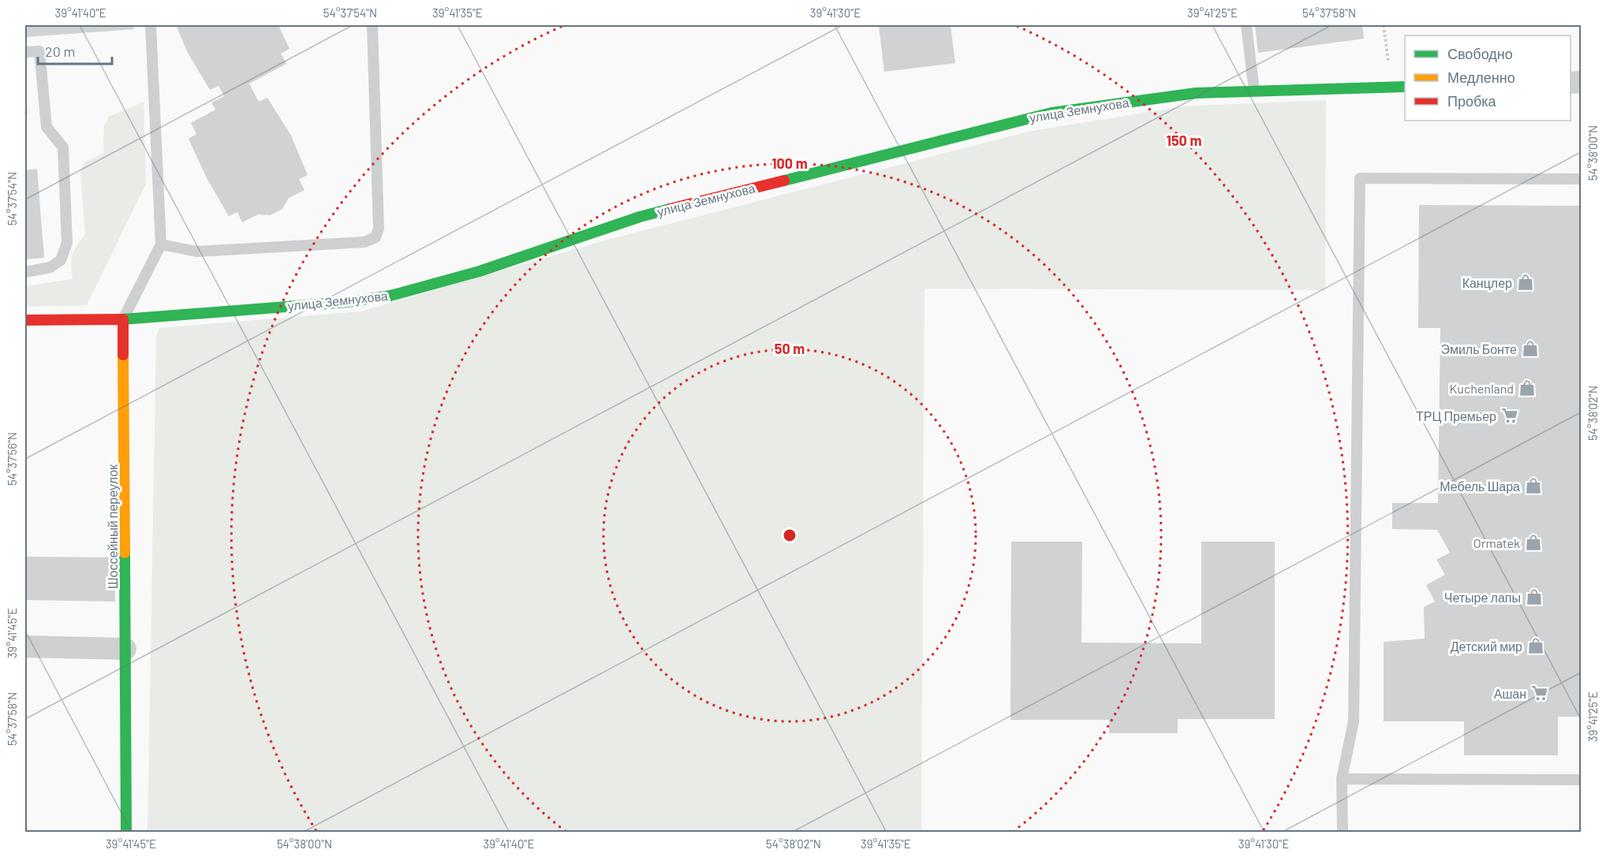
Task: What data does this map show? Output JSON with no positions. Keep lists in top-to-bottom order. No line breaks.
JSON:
{"streets":{"street":["улица Земнухова","Шоссейный переулок"]},"crossings":[["улица Земнухова","Шоссейный переулок"]],"places":{"shop":["Канцлер","Эмиль Бонте","Kuchenland","Мебель Шара","Ormatek","Четыре лапы","Детский мир"],"supermarket":["ТРЦ Премьер","Ашан"]},"legend":["Свободно","Медленно","Пробка"],"scale_bar":"20 m","coordinates":["39°41'40\"E","54°37'54\"N","39°41'35\"E","39°41'30\"E","39°41'25\"E","54°37'58\"N","54°38'00\"N","54°38'02\"N","54°37'56\"N","39°41'45\"E"],"rings":["150 m","100 m","50 m"]}
